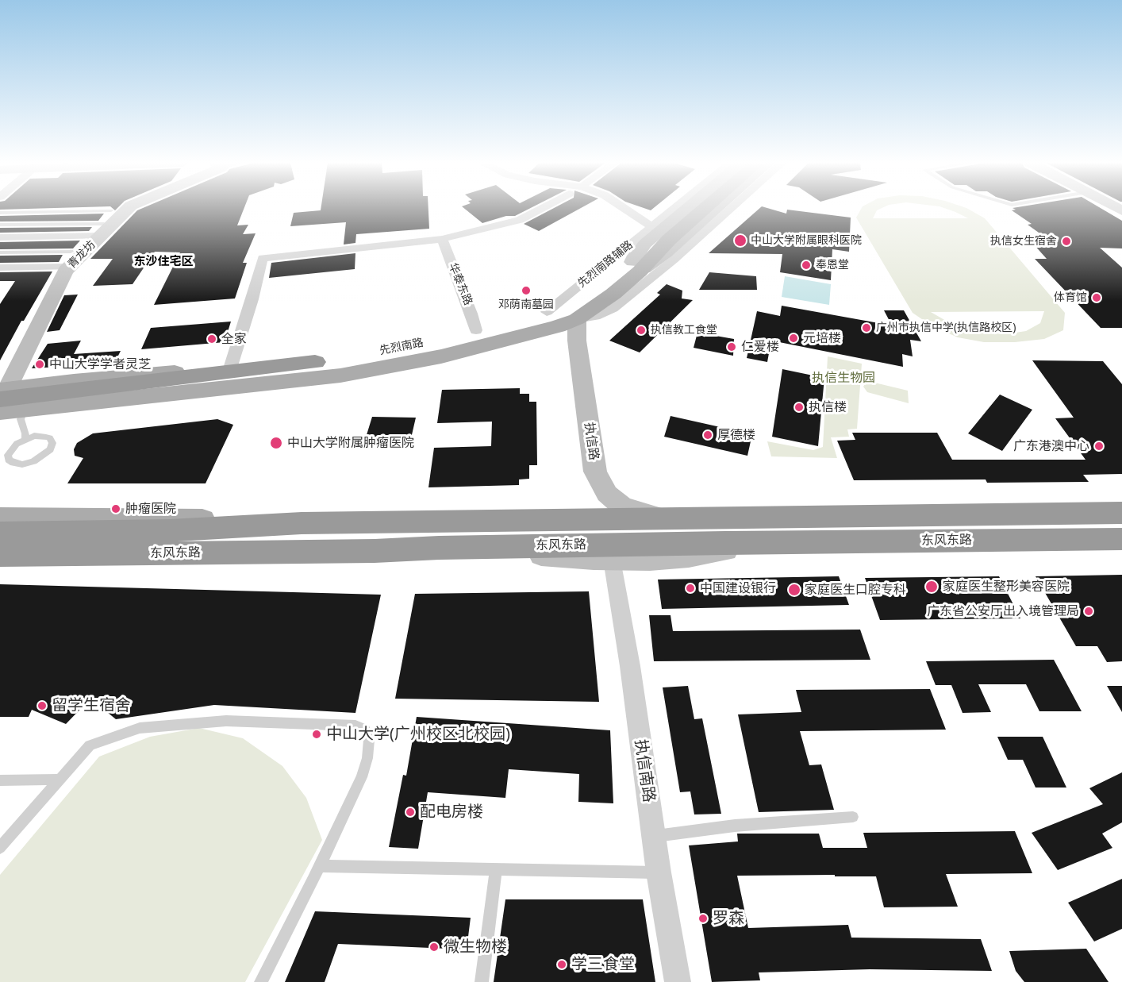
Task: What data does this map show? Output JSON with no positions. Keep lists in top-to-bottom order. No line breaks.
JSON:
{"streets":{"highway":["东风东路"],"main road":["先烈南路"],"street":["青龙坊","先烈南路辅路","华泰东路","执信路","执信南路"]},"crossings":[["青龙坊","先烈南路"],["先烈南路辅路","先烈南路"],["华泰东路","先烈南路"],["先烈南路","执信路"],["执信路","东风东路"]],"districts":["东沙住宅区"],"parks":["执信生物园"],"places":["中山大学附属眼科医院","执信女生宿舍","奉恩堂","邓荫南墓园","体育馆","广州市执信中学(执信路校区)","执信教工食堂","元培楼","全家","仁爱楼","中山大学学者灵芝","执信楼","厚德楼","中山大学附属肿瘤医院","广东港澳中心","肿瘤医院","家庭医生整形美容医院","中国建设银行","家庭医生口腔专科","广东省公安厅出入境管理局","留学生宿舍","中山大学(广州校区北校园)","配电房楼","罗森","微生物楼","学三食堂"]}
